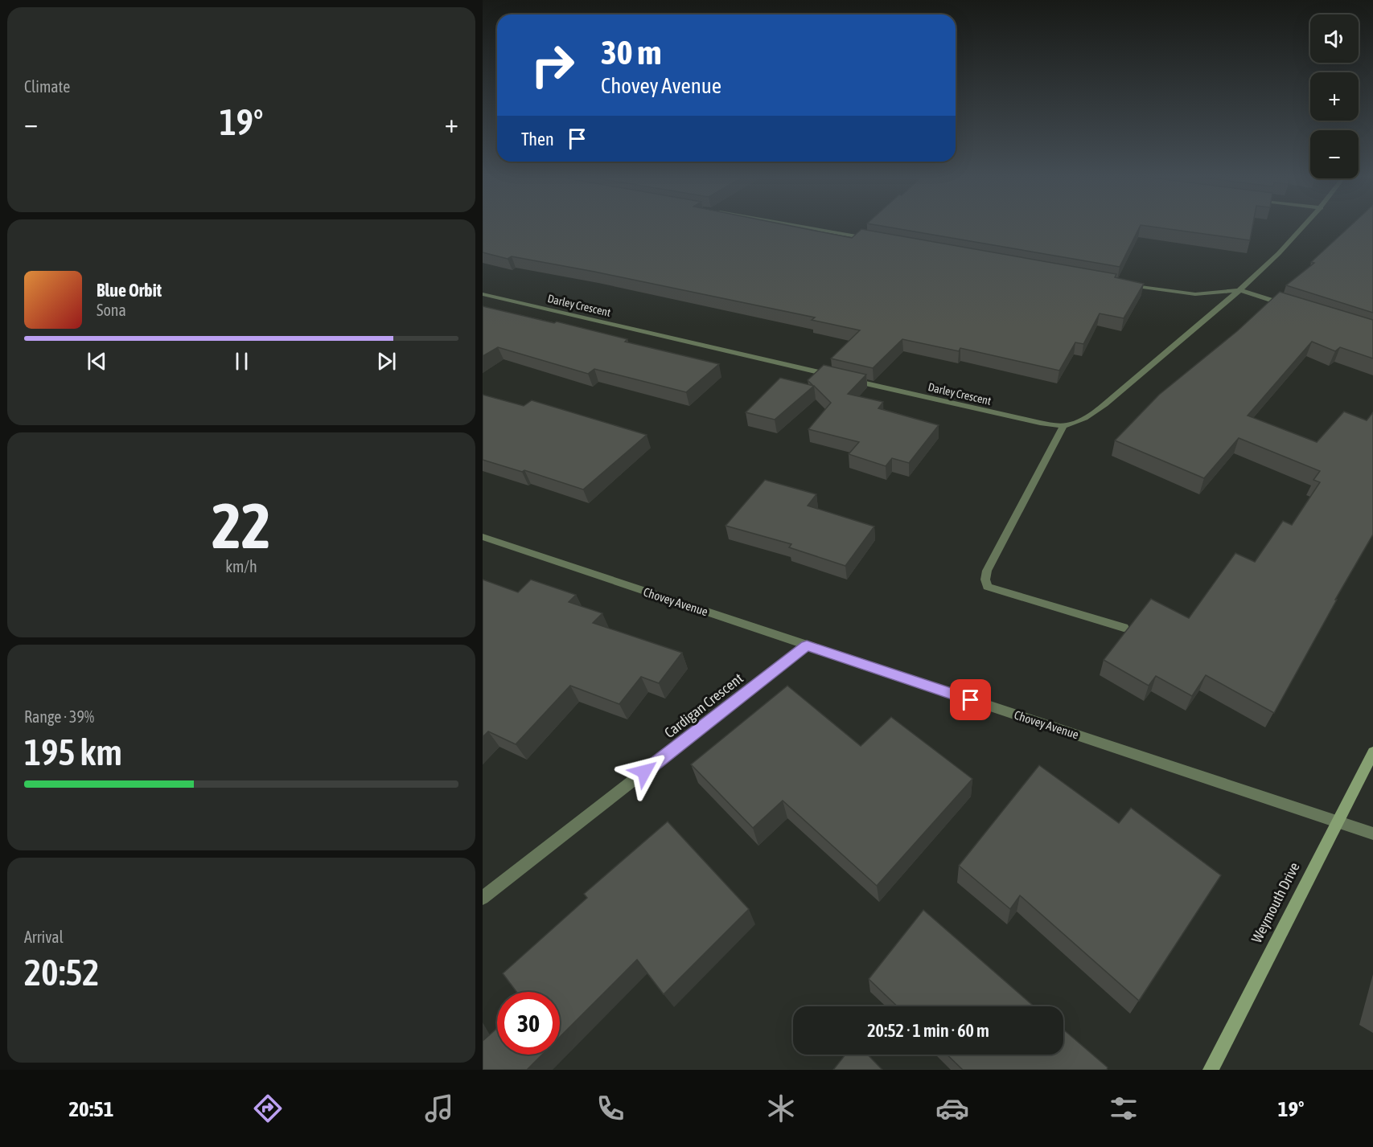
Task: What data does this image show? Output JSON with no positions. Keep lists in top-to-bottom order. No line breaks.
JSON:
{"streets":{"street":["Darley Crescent","Chovey Avenue","Cardigan Crescent","Weymouth Drive"]},"crossings":[["Chovey Avenue","Cardigan Crescent"],["Chovey Avenue","Weymouth Drive"]],"page":{"tile":["Climate",["22","km/h"],["Range · 39%","195 km"],["Arrival","20:52"]],"map_buttons":["+","−"],"turn":["30 m","Chovey Avenue"],"heat":["−","19°","+"],"then":"Then","song":["Blue Orbit","Sona"],"limit":"30","trip":"20:52 · 1 min · 60 m","tabs":["20:51","19°"]}}
